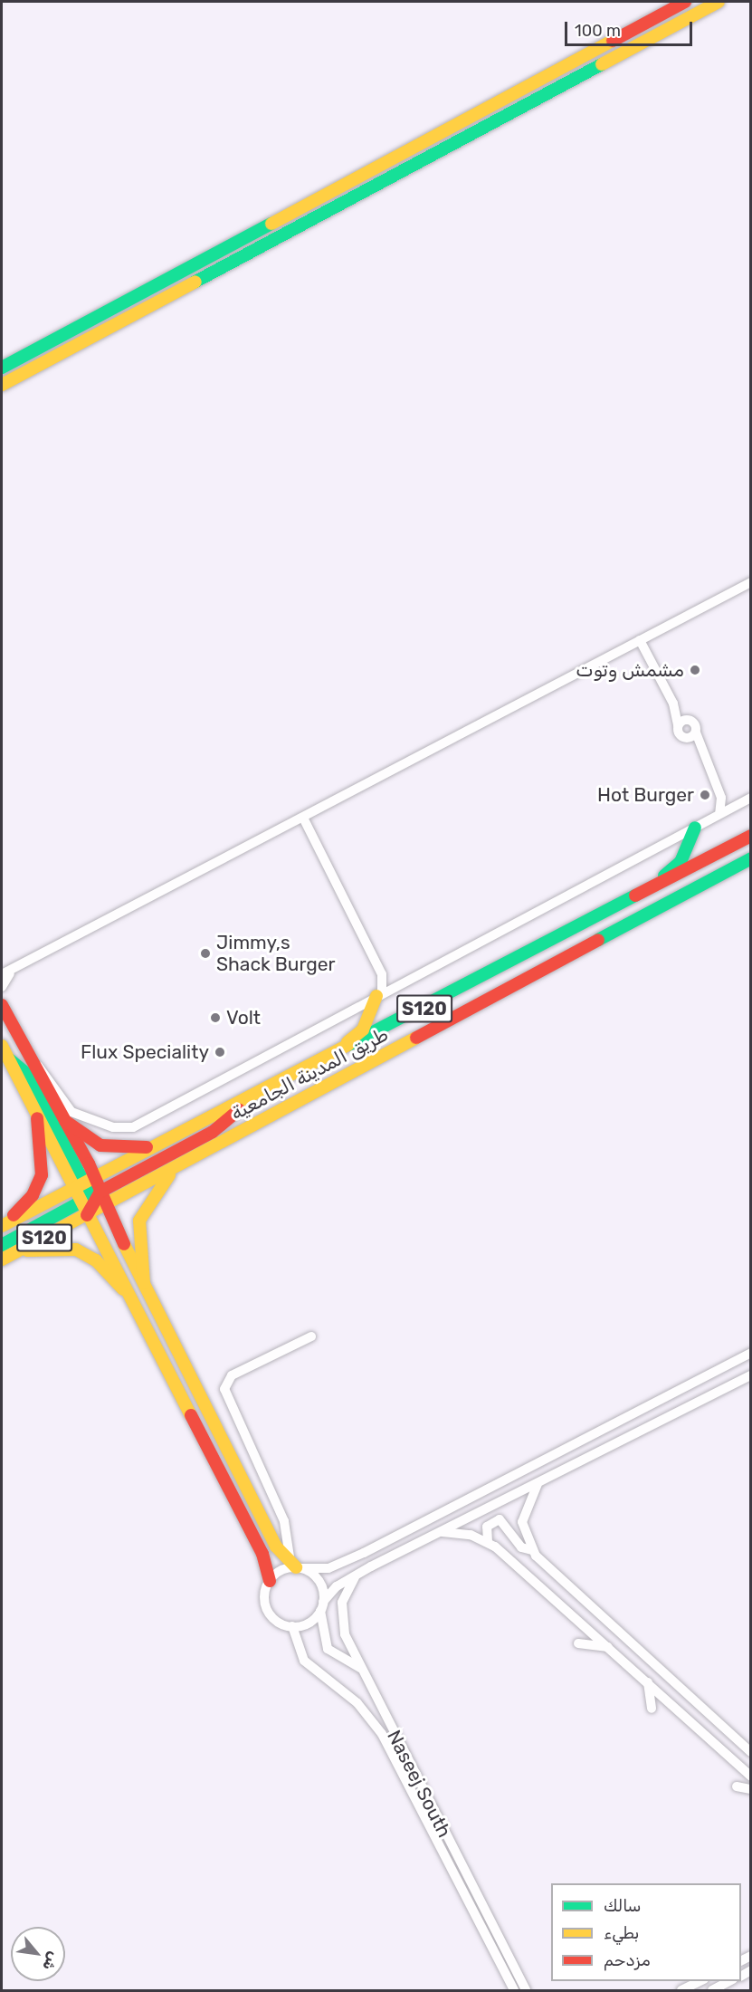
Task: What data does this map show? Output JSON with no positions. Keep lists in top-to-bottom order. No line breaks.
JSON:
{"streets":{"main road":["S120","طريق المدينة الجامعية"],"street":["Naseej South"]},"places":["مشمش وتوت","Hot Burger","Jimmy,s Shack Burger","Volt","Flux Speciality"],"legend":["سالك","بطيء","مزدحم"],"scale_bar":"100 m","north":"bottom right"}
